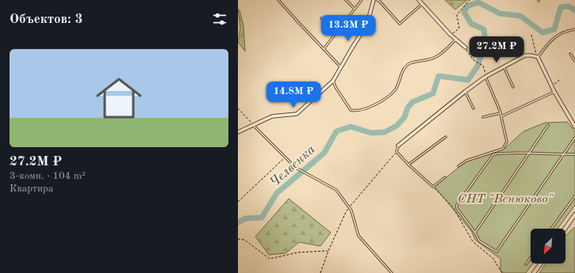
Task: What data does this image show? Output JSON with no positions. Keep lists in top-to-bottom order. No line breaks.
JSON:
{"water":["Челвенка"],"parks":["СНТ \"Венюково\""],"north":"bottom left","page":{"heading":"Объектов: 3","price":["13.3M ₽","27.2M ₽","14.8M ₽"],"list":[{"name":"27.2M ₽","note":"3-комн. · 104 m² · Квартира"}]}}
